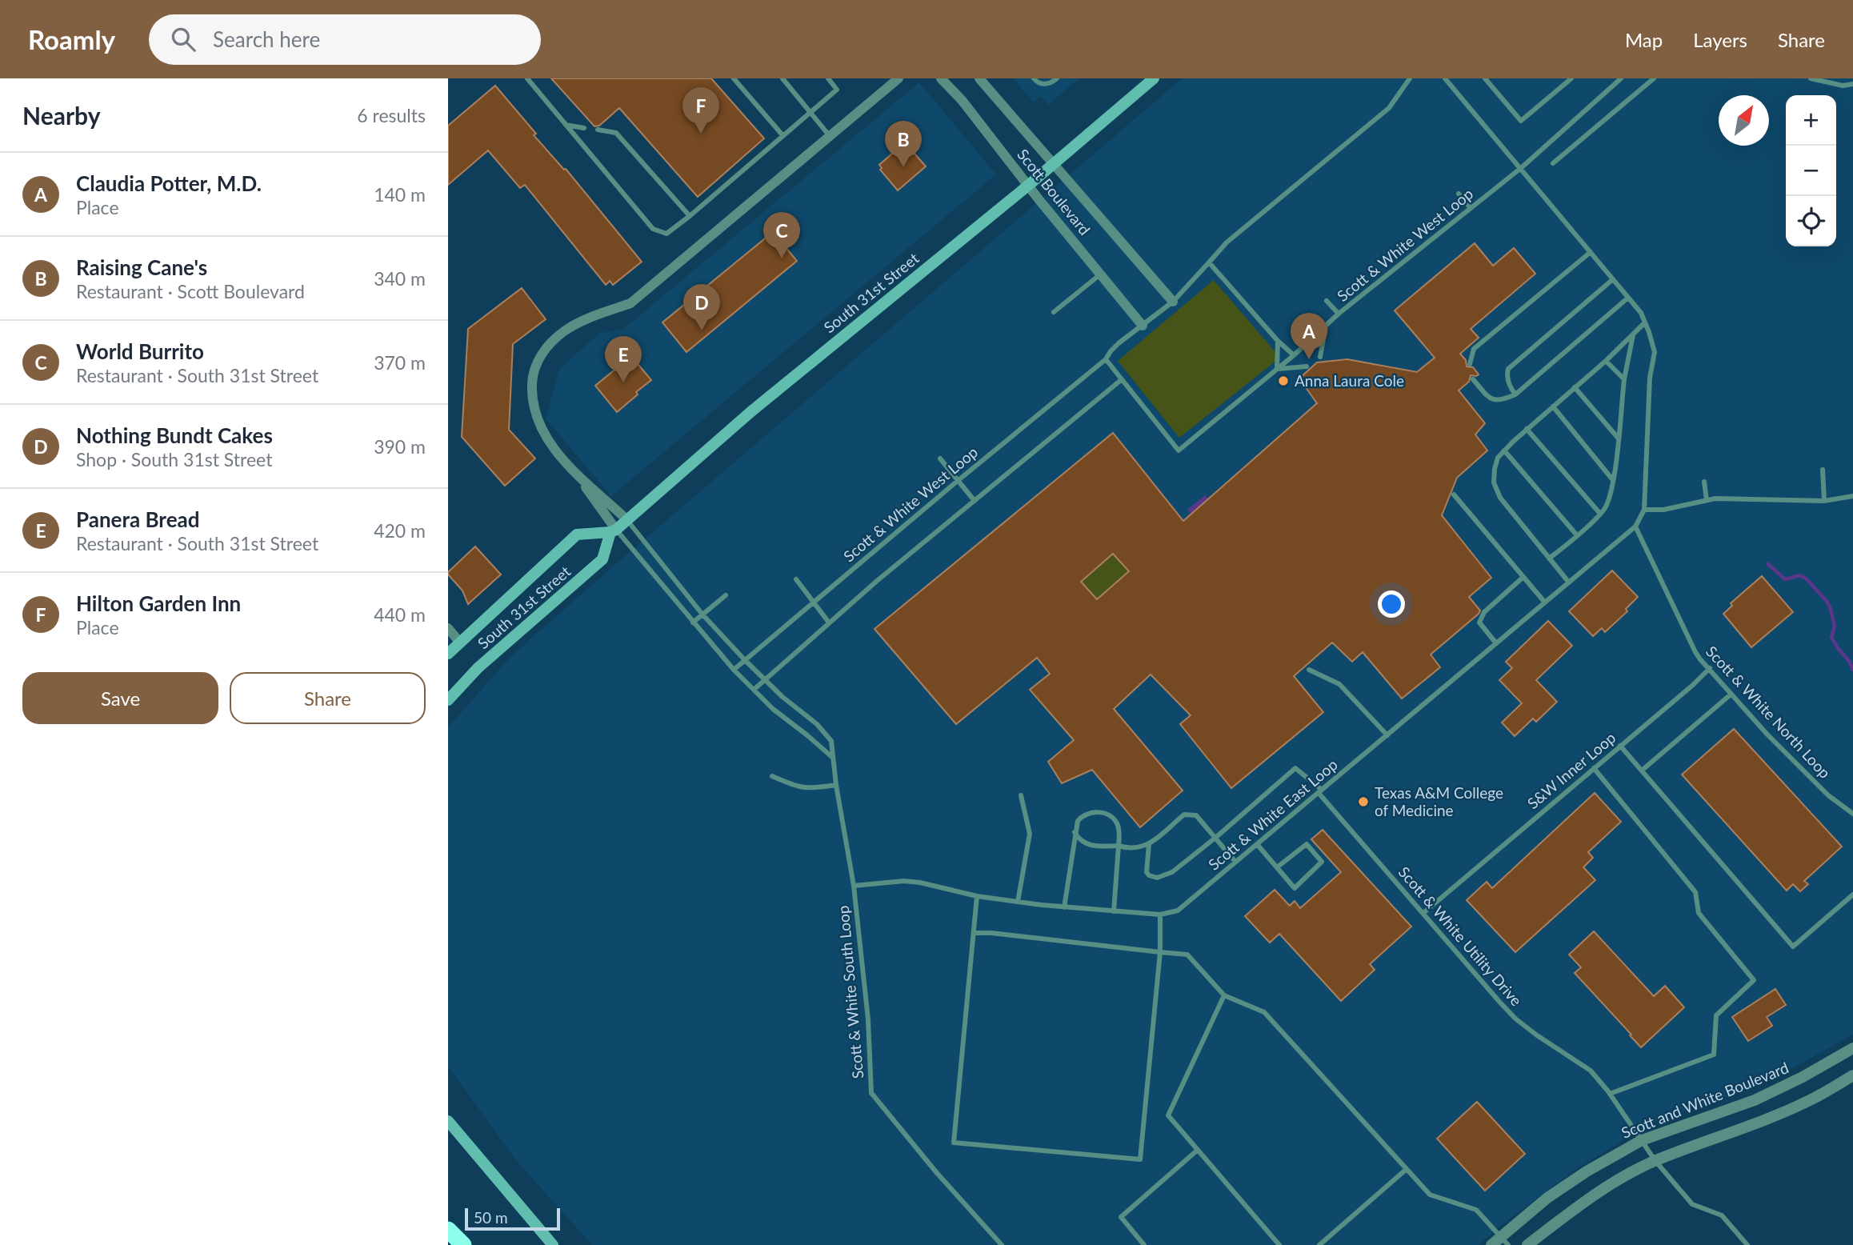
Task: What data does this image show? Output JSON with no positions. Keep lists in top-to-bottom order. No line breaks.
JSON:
{"streets":{"main road":["South 31st Street"],"street":["Scott Boulevard","Scott and White Boulevard"],"lane":["Scott & White West Loop","Scott & White North Loop","S&W Inner Loop","Scott & White East Loop","Scott & White Utility Drive","Scott & White South Loop"]},"crossings":[["Scott Boulevard","Scott & White West Loop"],["Scott Boulevard","South 31st Street"],["Scott & White West Loop","Scott & White South Loop"],["South 31st Street","Scott & White South Loop"],["Scott & White North Loop","S&W Inner Loop"],["Scott & White North Loop","Scott & White East Loop"],["S&W Inner Loop","Scott & White Utility Drive"],["Scott & White East Loop","Scott & White Utility Drive"],["Scott & White East Loop","Scott & White South Loop"],["Scott & White Utility Drive","Scott and White Boulevard"]],"places":["Anna Laura Cole","Texas A&M College of Medicine"],"scale_bar":"50 m","north":"top right","page":{"header":"Roamly","search":"Search here","nav":["Map","Layers","Share"],"heading":["Nearby","6 results"],"pins":["F","B","C","D","A","E"],"map_buttons":["+","−"],"list":[{"mark":"A","name":"Claudia Potter, M.D.","note":"Place","value":"140 m"},{"mark":"B","name":"Raising Cane's","note":"Restaurant · Scott Boulevard","value":"340 m"},{"mark":"C","name":"World Burrito","note":"Restaurant · South 31st Street","value":"370 m"},{"mark":"D","name":"Nothing Bundt Cakes","note":"Shop · South 31st Street","value":"390 m"},{"mark":"E","name":"Panera Bread","note":"Restaurant · South 31st Street","value":"420 m"},{"mark":"F","name":"Hilton Garden Inn","note":"Place","value":"440 m"}],"buttons":["Save","Share"],"scale":"50 m"}}
